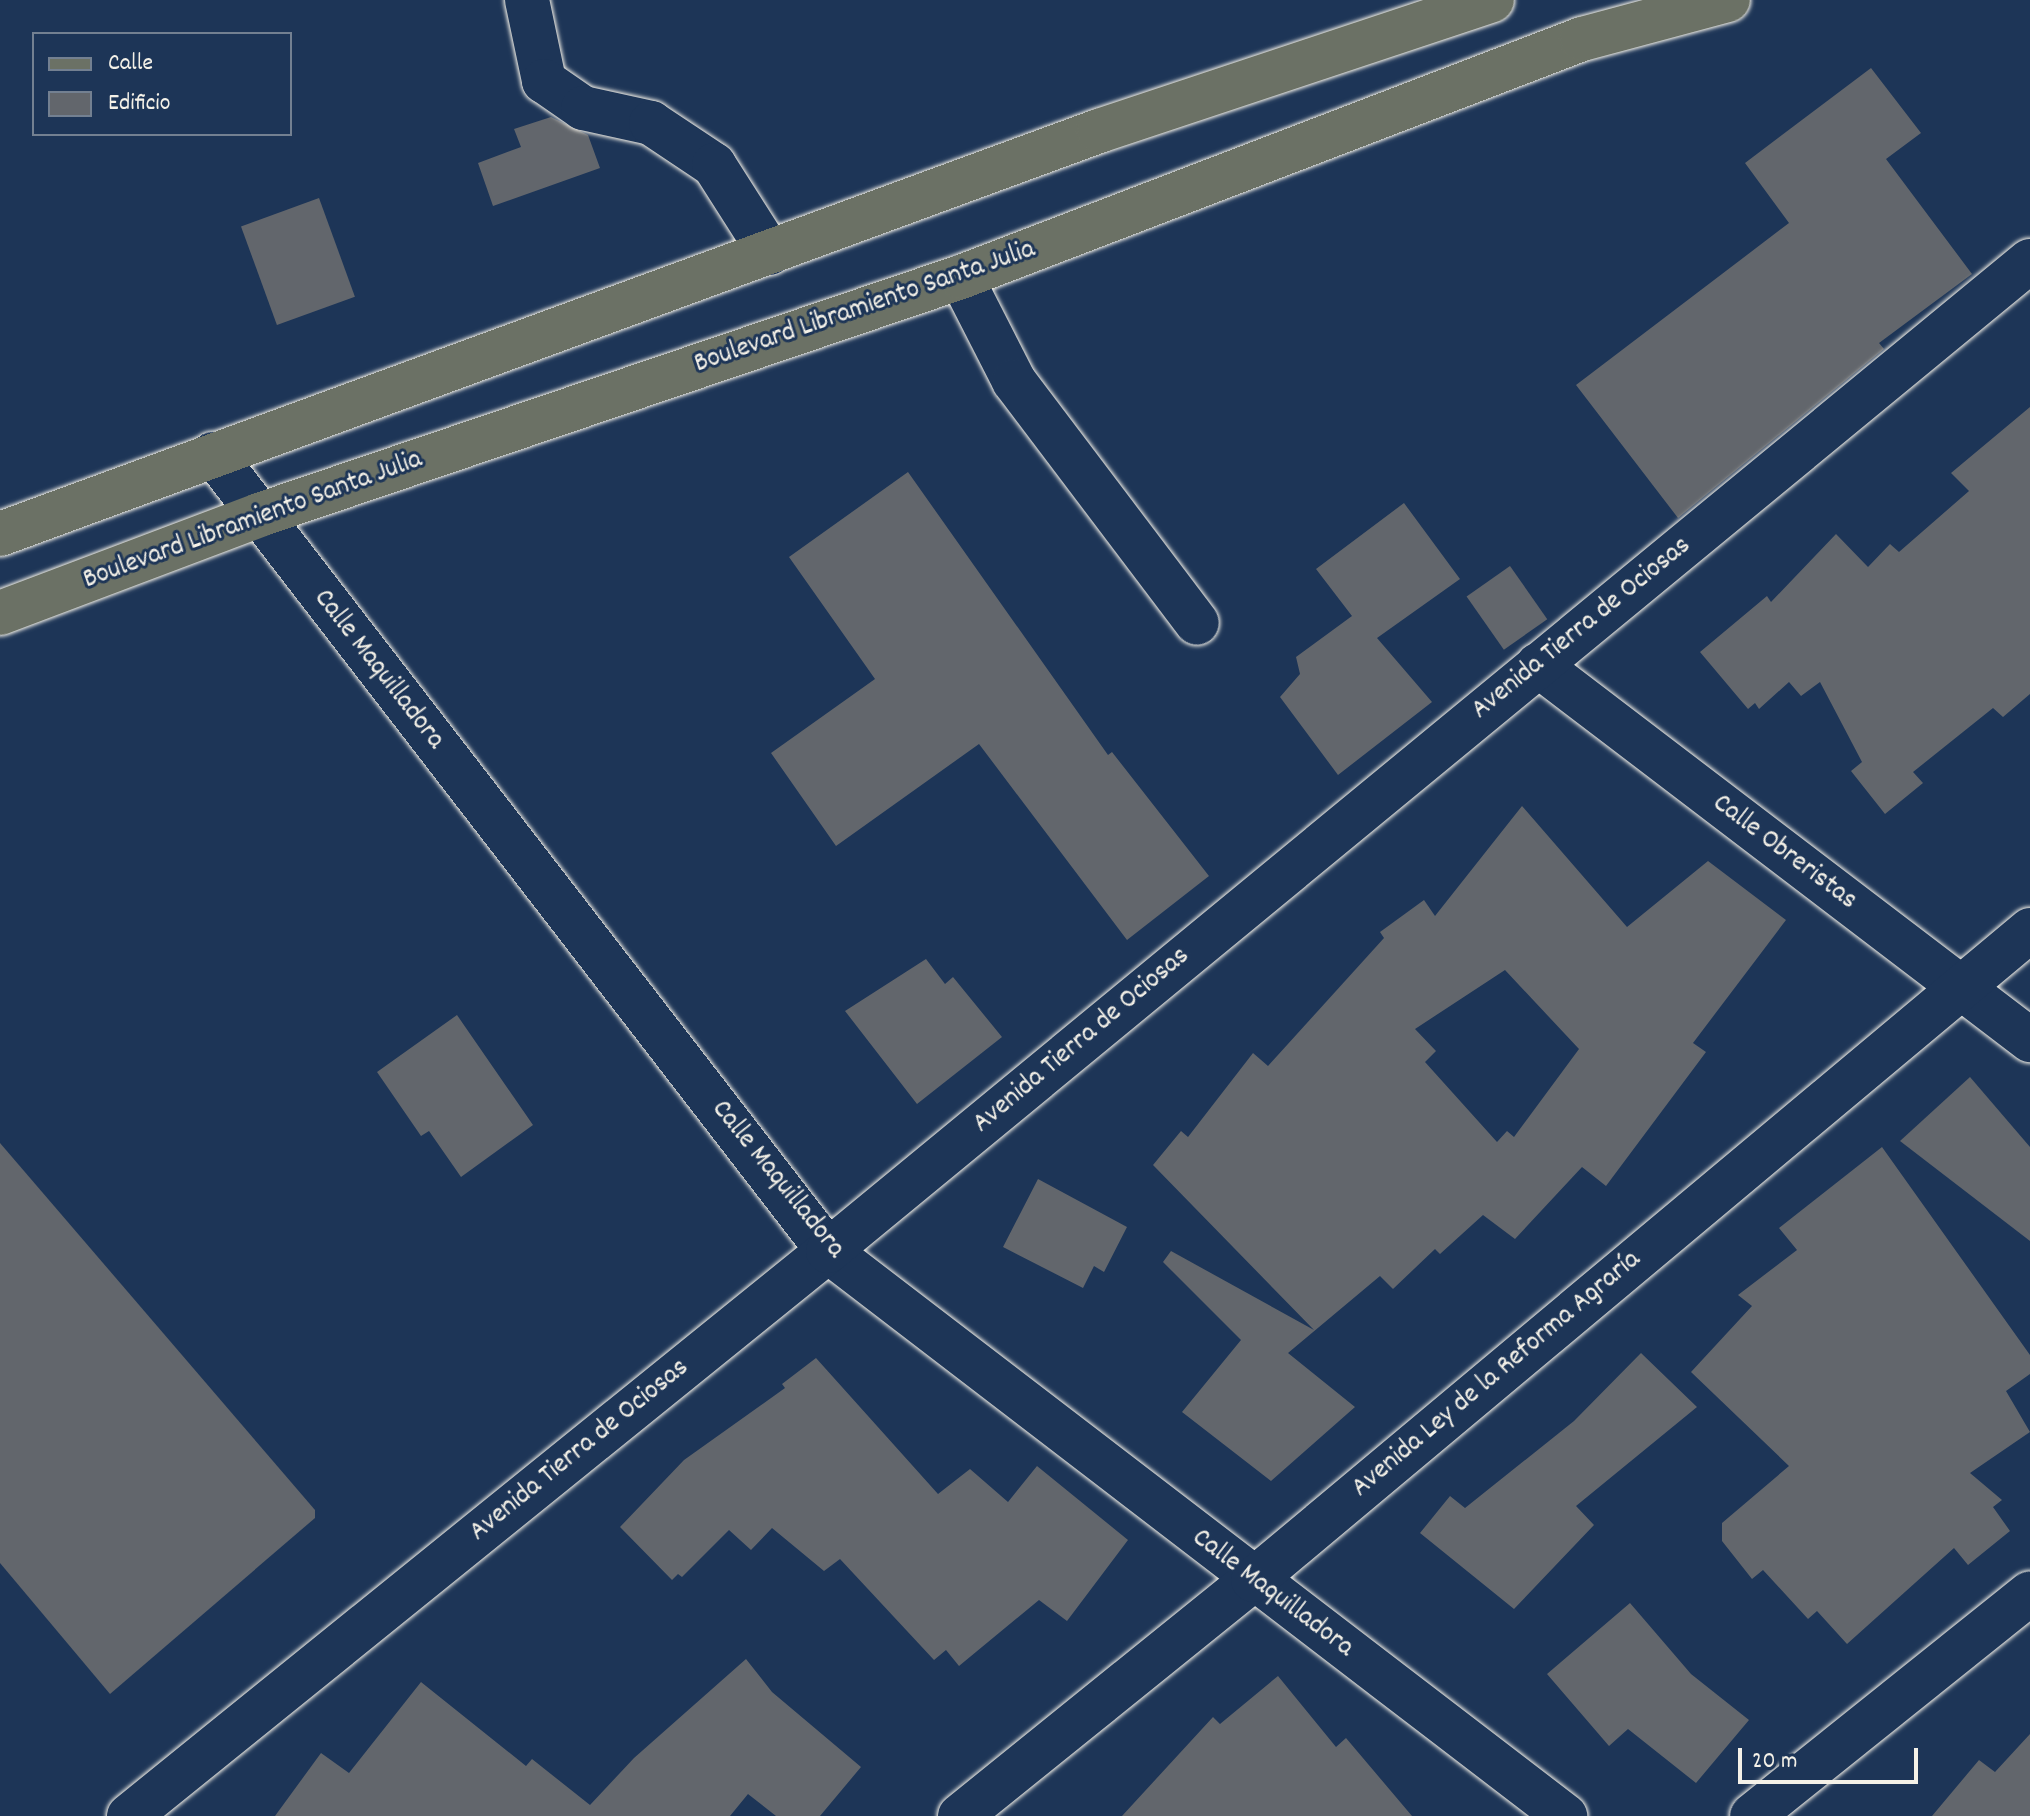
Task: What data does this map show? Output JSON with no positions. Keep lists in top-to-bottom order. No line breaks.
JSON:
{"streets":{"main road":["Boulevard Libramiento Santa Julia"],"street":["Avenida Tierra de Ociosas","Calle Maquilladora","Calle Obreristas","Avenida Ley de la Reforma Agraría"]},"crossings":[["Boulevard Libramiento Santa Julia","Calle Maquilladora"],["Avenida Tierra de Ociosas","Calle Maquilladora"],["Avenida Tierra de Ociosas","Calle Obreristas"],["Calle Maquilladora","Avenida Ley de la Reforma Agraría"],["Calle Obreristas","Avenida Ley de la Reforma Agraría"]],"legend":["Calle","Edificio"],"scale_bar":"20 m"}
